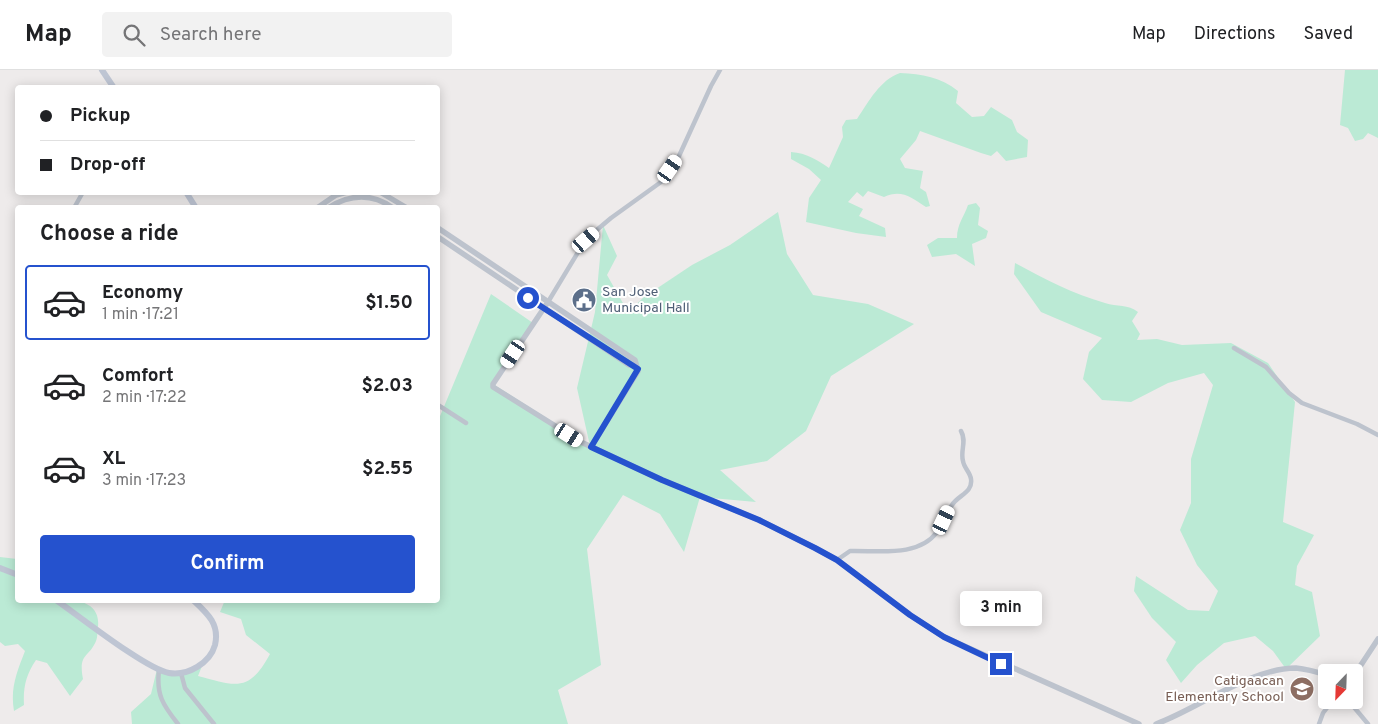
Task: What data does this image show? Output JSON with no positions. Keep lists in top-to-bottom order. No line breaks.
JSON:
{"places":{"public building":["San Jose Municipal Hall"],"school or university":["Catigaacan Elementary School"]},"north":"bottom left","page":{"header":"Map","search":"Search here","nav":["Map","Directions","Saved"],"banner":["Pickup","Drop-off"],"heading":"Choose a ride","list":[{"name":"Economy","note":"1 min · 17:21","value":"$1.50"},{"name":"Comfort","note":"2 min · 17:22","value":"$2.03"},{"name":"XL","note":"3 min · 17:23","value":"$2.55"}],"buttons":"Confirm","bubble":"3 min"}}
